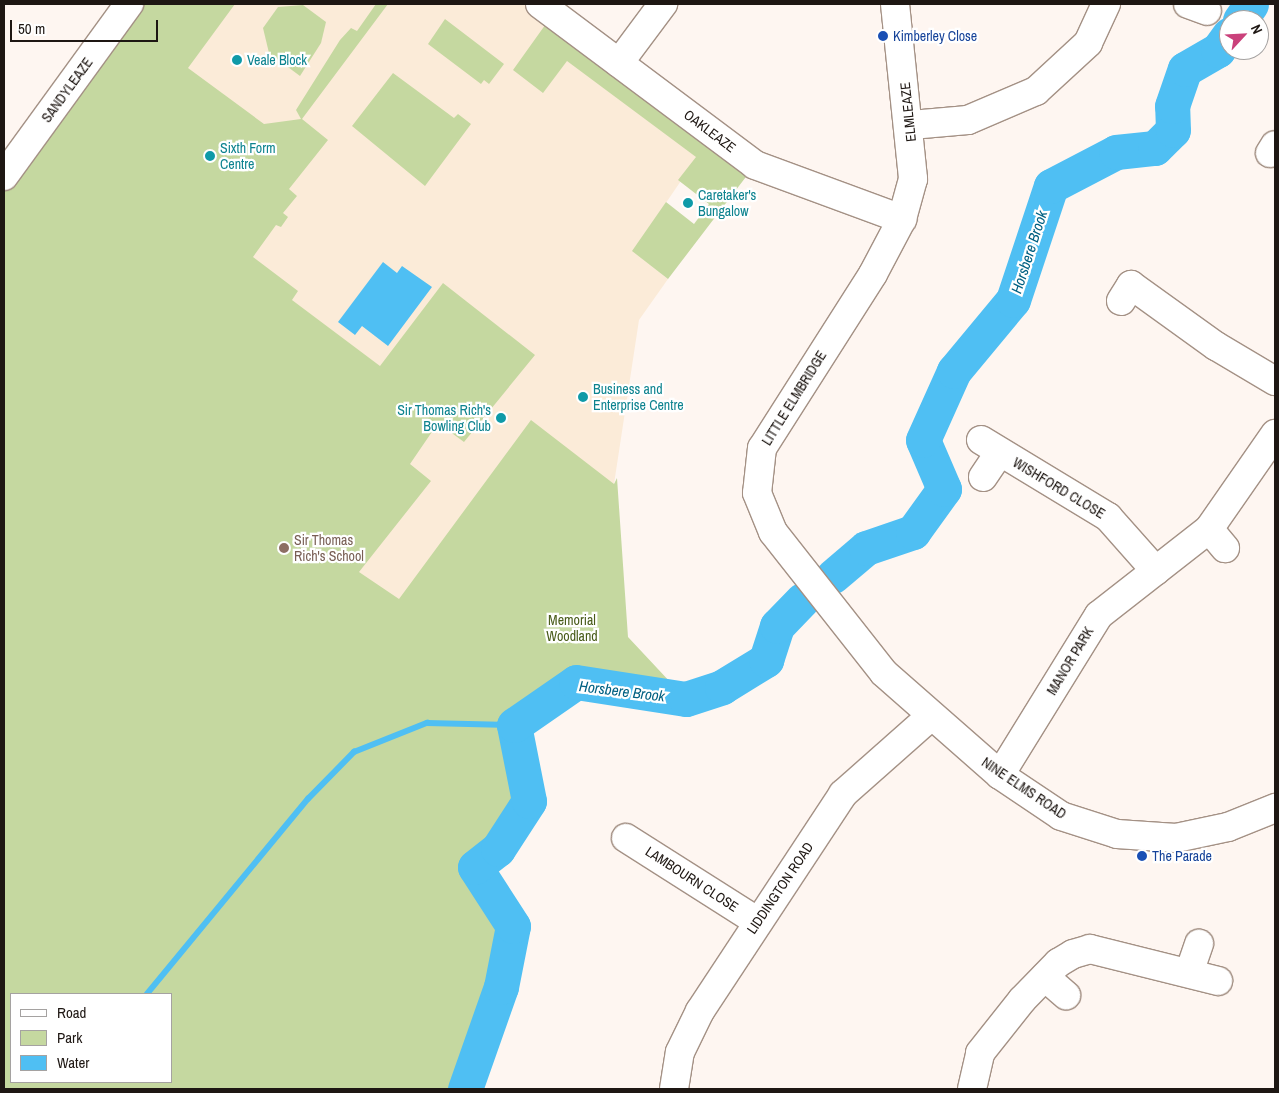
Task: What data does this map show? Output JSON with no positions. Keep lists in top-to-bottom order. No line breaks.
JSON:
{"streets":{"street":["SANDYLEAZE","ELMLEAZE","OAKLEAZE","LITTLE ELMBRIDGE","WISHFORD CLOSE","MANOR PARK","NINE ELMS ROAD","LAMBOURN CLOSE","LIDDINGTON ROAD"]},"crossings":[["ELMLEAZE","OAKLEAZE"],["ELMLEAZE","LITTLE ELMBRIDGE"],["OAKLEAZE","LITTLE ELMBRIDGE"],["LITTLE ELMBRIDGE","NINE ELMS ROAD"],["LITTLE ELMBRIDGE","LIDDINGTON ROAD"],["WISHFORD CLOSE","MANOR PARK"],["MANOR PARK","NINE ELMS ROAD"],["NINE ELMS ROAD","LIDDINGTON ROAD"],["LAMBOURN CLOSE","LIDDINGTON ROAD"]],"water":["Horsbere Brook"],"parks":["Memorial Woodland"],"places":["Kimberley Close","Veale Block","Sixth Form Centre","Caretaker's Bungalow","Business and Enterprise Centre","Sir Thomas Rich's Bowling Club","Sir Thomas Rich's School","The Parade"],"legend":["Road","Park","Water"],"scale_bar":"50 m","north":"top right"}
